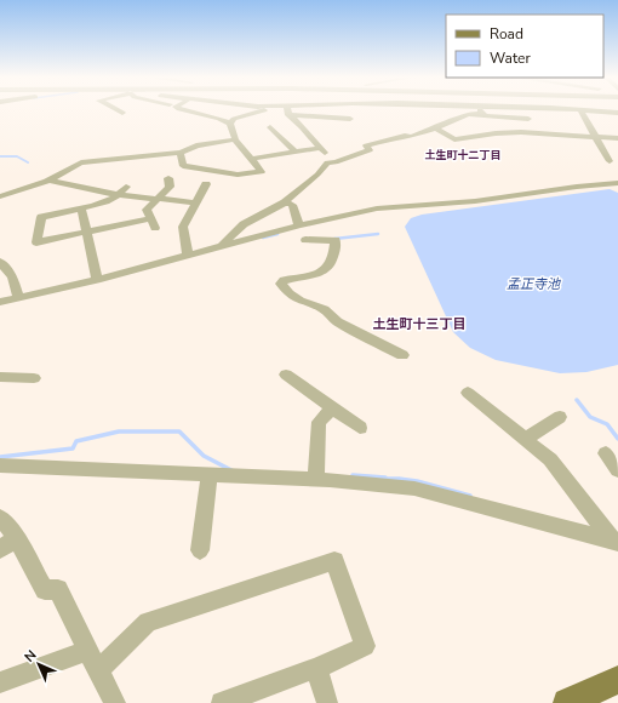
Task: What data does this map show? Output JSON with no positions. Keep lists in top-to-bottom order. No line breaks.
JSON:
{"districts":["土生町十二丁目","土生町十三丁目"],"water":["孟正寺池"],"legend":["Road","Water"],"north":"top left"}
